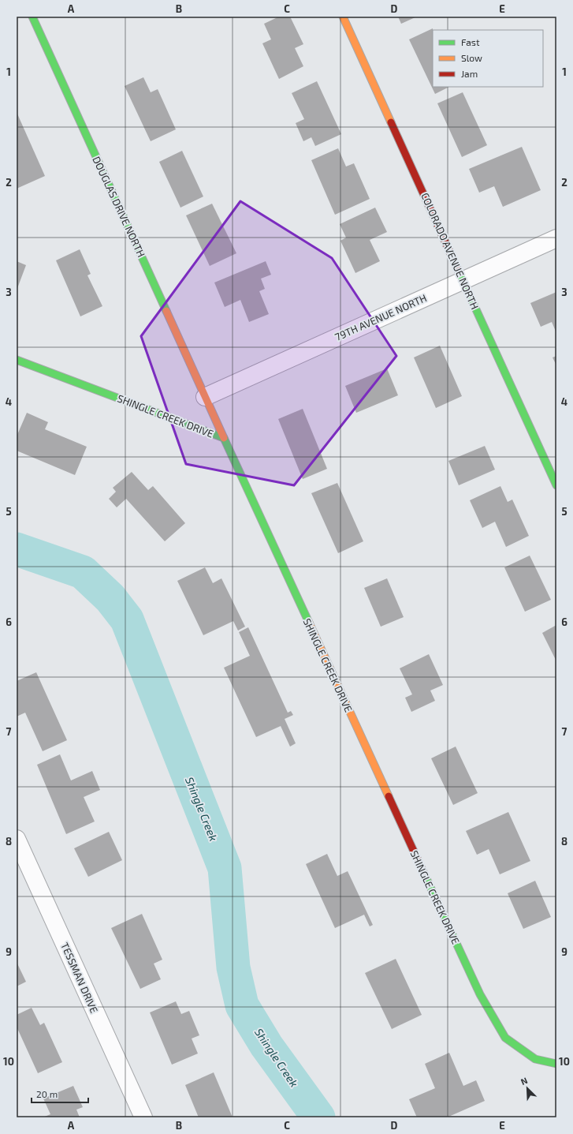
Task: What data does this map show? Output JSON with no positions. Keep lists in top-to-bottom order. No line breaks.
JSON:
{"streets":{"street":["DOUGLAS DRIVE NORTH","COLORADO AVENUE NORTH","79TH AVENUE NORTH","SHINGLE CREEK DRIVE","TESSMAN DRIVE"]},"crossings":[["DOUGLAS DRIVE NORTH","79TH AVENUE NORTH"],["DOUGLAS DRIVE NORTH","SHINGLE CREEK DRIVE"],["COLORADO AVENUE NORTH","79TH AVENUE NORTH"]],"water":["Shingle Creek"],"legend":["Fast","Slow","Jam"],"scale_bar":"20 m","north":"top left","grid":{"columns":["A","B","C","D","E"],"rows":["1","2","3","4","5","6","7","8","9","10"]}}
